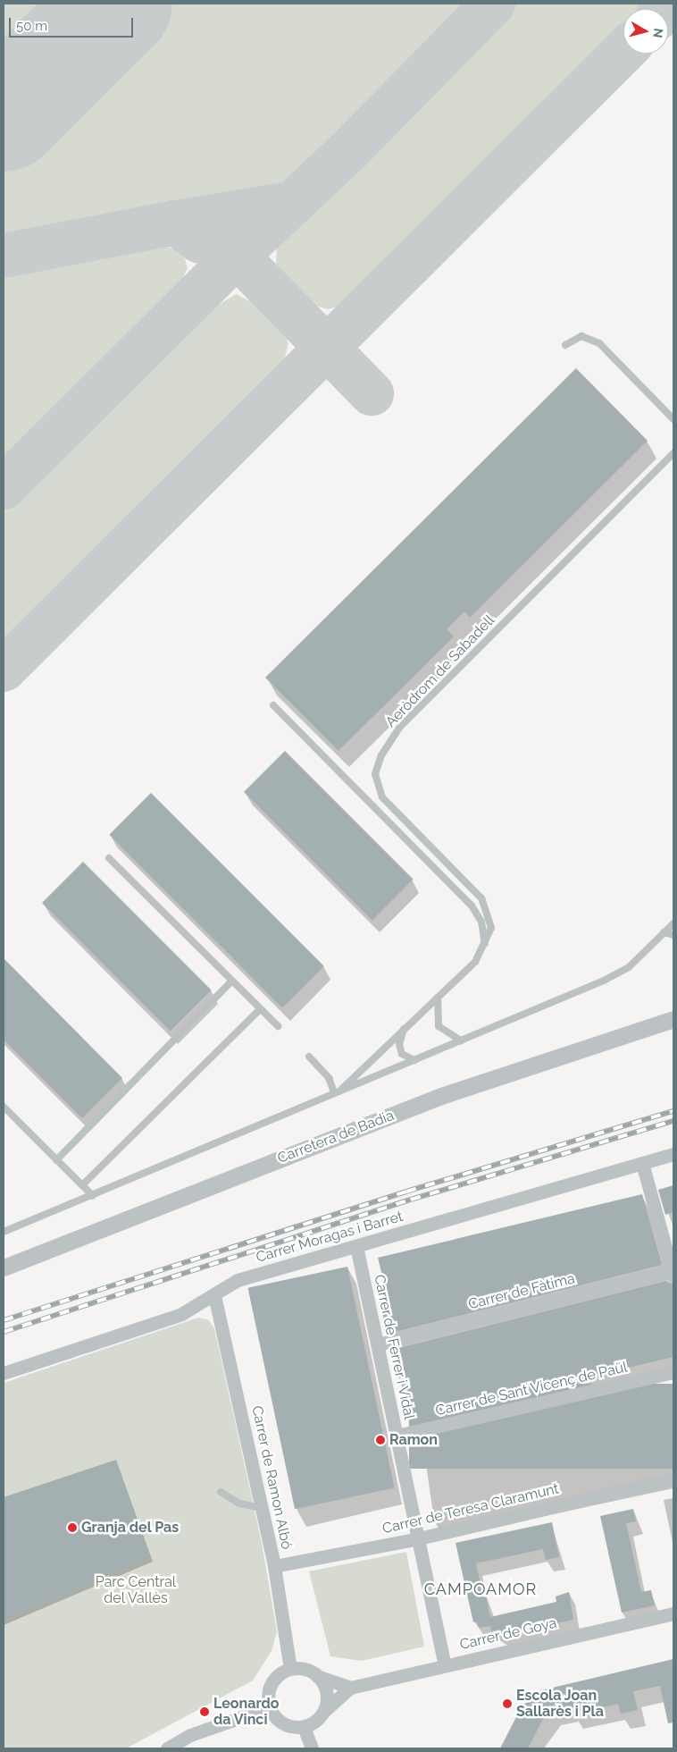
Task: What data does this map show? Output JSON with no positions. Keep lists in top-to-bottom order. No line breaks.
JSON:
{"streets":{"street":["Carretera de Badia","Carrer Moragas i Barret","Carrer de Fàtima","Carrer de Ferrer i Vidal","Carrer de Sant Vicenç de Paül","Carrer de Ramon Albó","Carrer de Teresa Claramunt","Carrer de Goya"],"lane":["Aeròdrom de Sabadell"]},"crossings":[["Carrer Moragas i Barret","Carrer de Ferrer i Vidal"],["Carrer Moragas i Barret","Carrer de Ramon Albó"],["Carrer de Fàtima","Carrer de Ferrer i Vidal"],["Carrer de Ferrer i Vidal","Carrer de Sant Vicenç de Paül"],["Carrer de Ferrer i Vidal","Carrer de Teresa Claramunt"],["Carrer de Ferrer i Vidal","Carrer de Goya"],["Carrer de Ramon Albó","Carrer de Teresa Claramunt"],["Carrer de Ramon Albó","Carrer de Goya"]],"districts":["CAMPOAMOR"],"parks":["Parc Central del Vallès"],"places":["Ramon","Granja del Pas","Escola Joan Sallarès i Pla","Leonardo da Vinci"],"scale_bar":"50 m","north":"right"}
